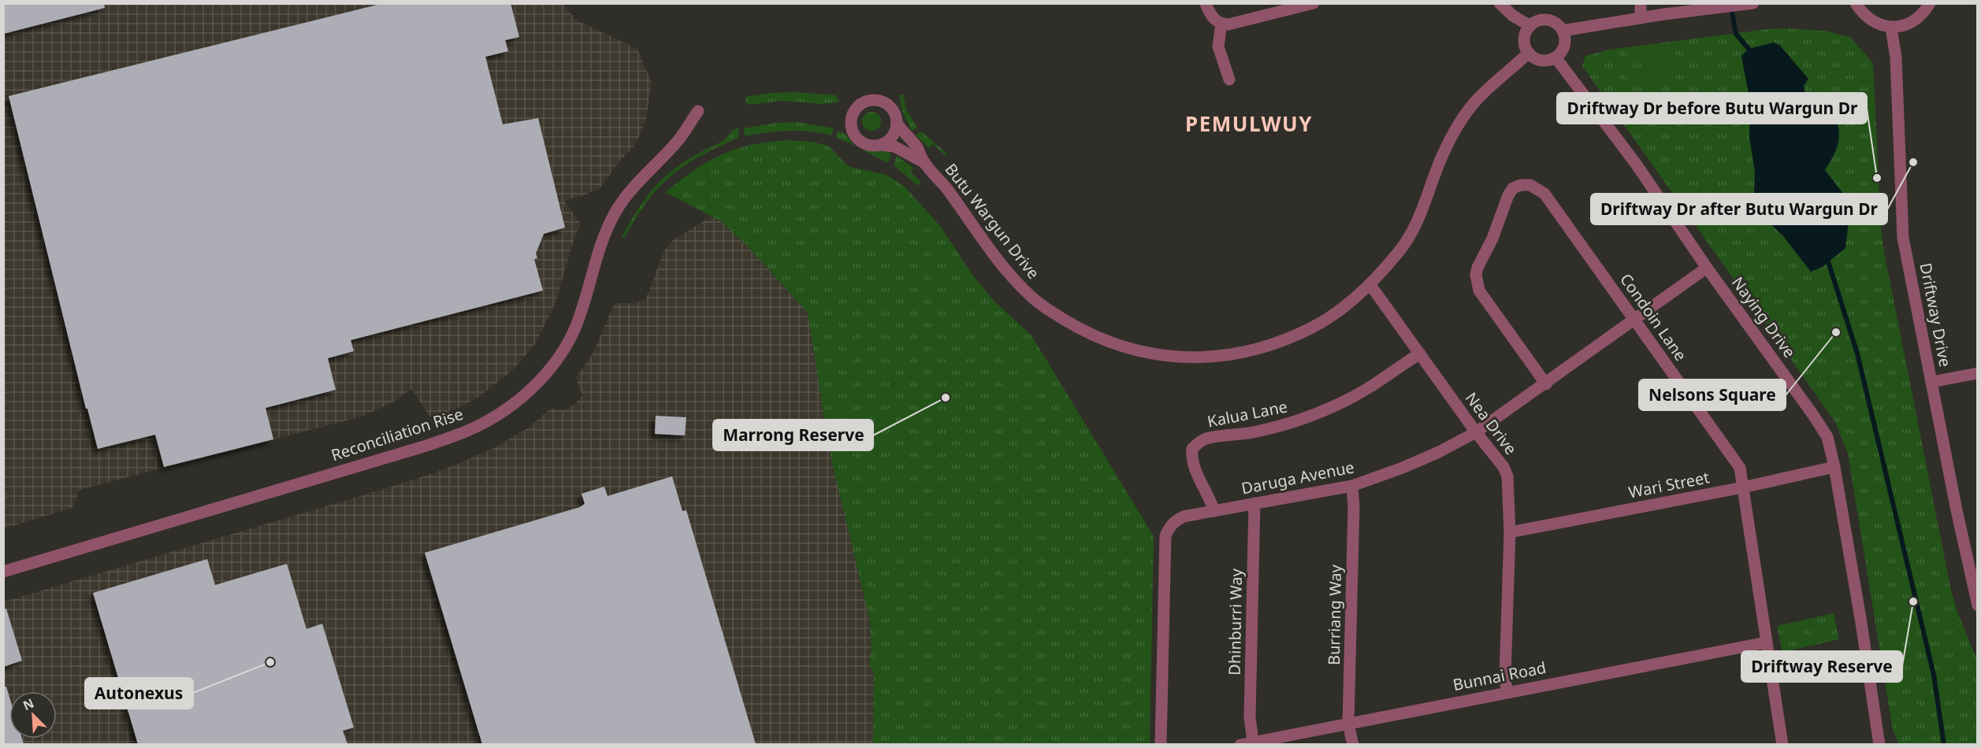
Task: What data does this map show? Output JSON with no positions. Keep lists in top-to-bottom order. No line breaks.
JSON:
{"streets":{"street":["Butu Wargun Drive","Driftway Drive","Condoin Lane","Naying Drive","Kalua Lane","Nea Drive","Reconciliation Rise","Daruga Avenue","Wari Street","Burriang Way","Dhinburri Way","Bunnai Road"]},"crossings":[["Butu Wargun Drive","Naying Drive"],["Butu Wargun Drive","Nea Drive"],["Condoin Lane","Daruga Avenue"],["Condoin Lane","Wari Street"],["Condoin Lane","Bunnai Road"],["Naying Drive","Daruga Avenue"],["Naying Drive","Wari Street"],["Kalua Lane","Nea Drive"],["Kalua Lane","Daruga Avenue"],["Nea Drive","Daruga Avenue"],["Nea Drive","Wari Street"],["Nea Drive","Bunnai Road"],["Daruga Avenue","Burriang Way"],["Daruga Avenue","Dhinburri Way"],["Burriang Way","Bunnai Road"],["Dhinburri Way","Bunnai Road"]],"districts":["PEMULWUY"],"places":["Driftway Dr after Butu Wargun Dr","Driftway Dr before Butu Wargun Dr","Nelsons Square","Marrong Reserve","Driftway Reserve","Autonexus"],"north":"top left"}
